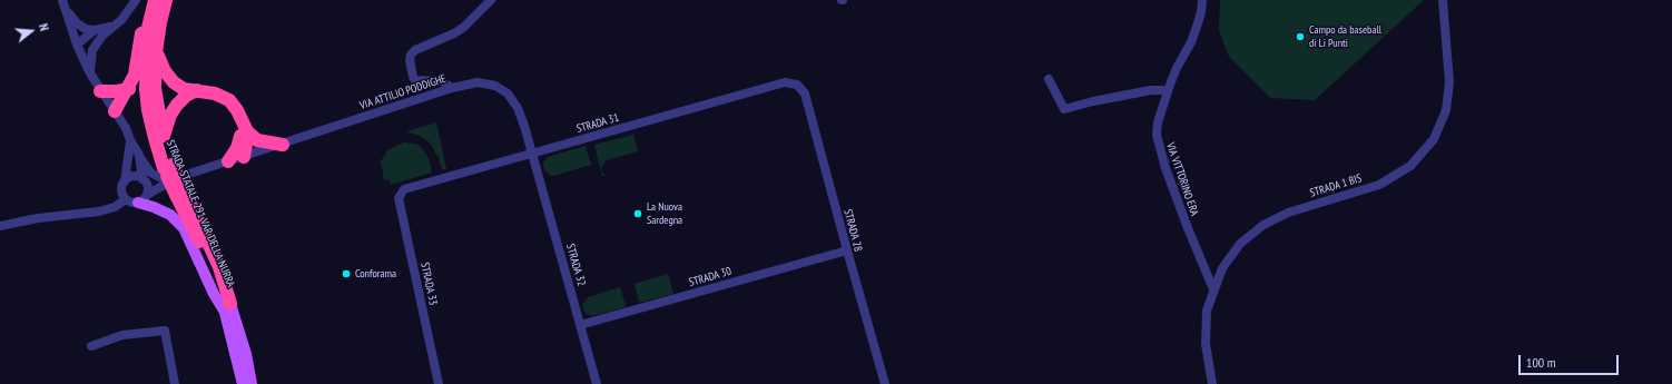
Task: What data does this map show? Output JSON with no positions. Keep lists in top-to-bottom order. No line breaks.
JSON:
{"streets":{"highway":["STRADA STATALE 291 VAR DELLA NURRA"],"street":["VIA ATTILIO PODDIGHE","STRADA 31","VIA VITTORINO ERA","STRADA 1 BIS","STRADA 28","STRADA 32","STRADA 30","STRADA 33"]},"crossings":[["VIA ATTILIO PODDIGHE","STRADA 31"],["VIA ATTILIO PODDIGHE","STRADA STATALE 291 VAR DELLA NURRA"],["VIA ATTILIO PODDIGHE","STRADA 32"],["STRADA 31","STRADA 28"],["STRADA 31","STRADA 32"],["STRADA 31","STRADA 33"],["VIA VITTORINO ERA","STRADA 1 BIS"],["STRADA 28","STRADA 30"],["STRADA 32","STRADA 30"]],"places":["Campo da baseball di Li Punti","La Nuova Sardegna","Conforama"],"scale_bar":"100 m","north":"right"}
